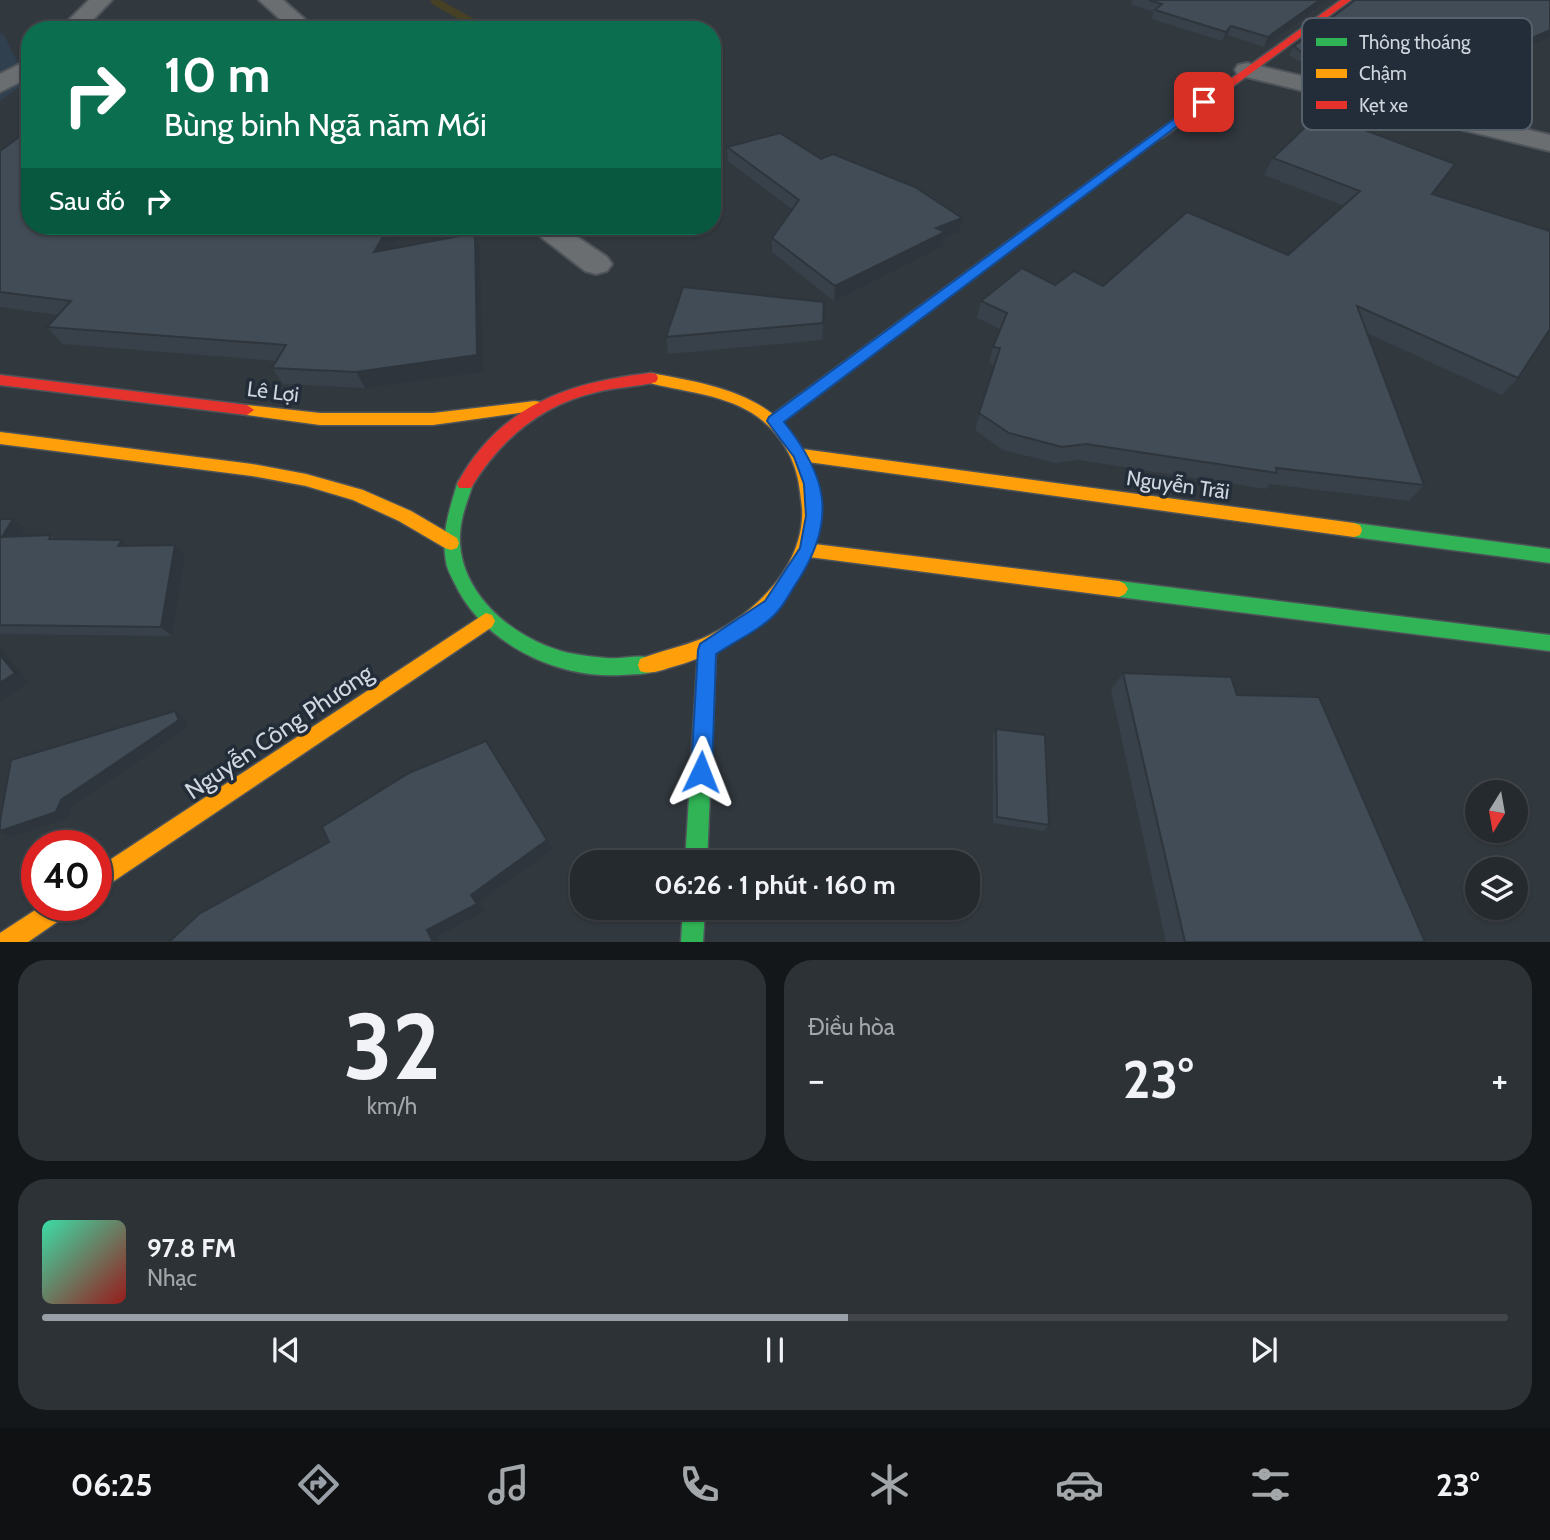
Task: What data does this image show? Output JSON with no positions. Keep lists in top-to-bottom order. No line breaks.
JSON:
{"streets":{"main road":["Lê Lợi","Nguyễn Trãi","Nguyễn Công Phương"]},"legend":["Thông thoáng","Chậm","Kẹt xe"],"north":"bottom","page":{"turn":["10 m","Bùng binh Ngã năm Mới"],"then":"Sau đó","limit":"40","trip":"06:26 · 1 phút · 160 m","tile":[["32","km/h"],"Điều hòa"],"heat":["−","23°","+"],"song":["97.8 FM","Nhạc"],"tabs":["06:25","23°"]}}
